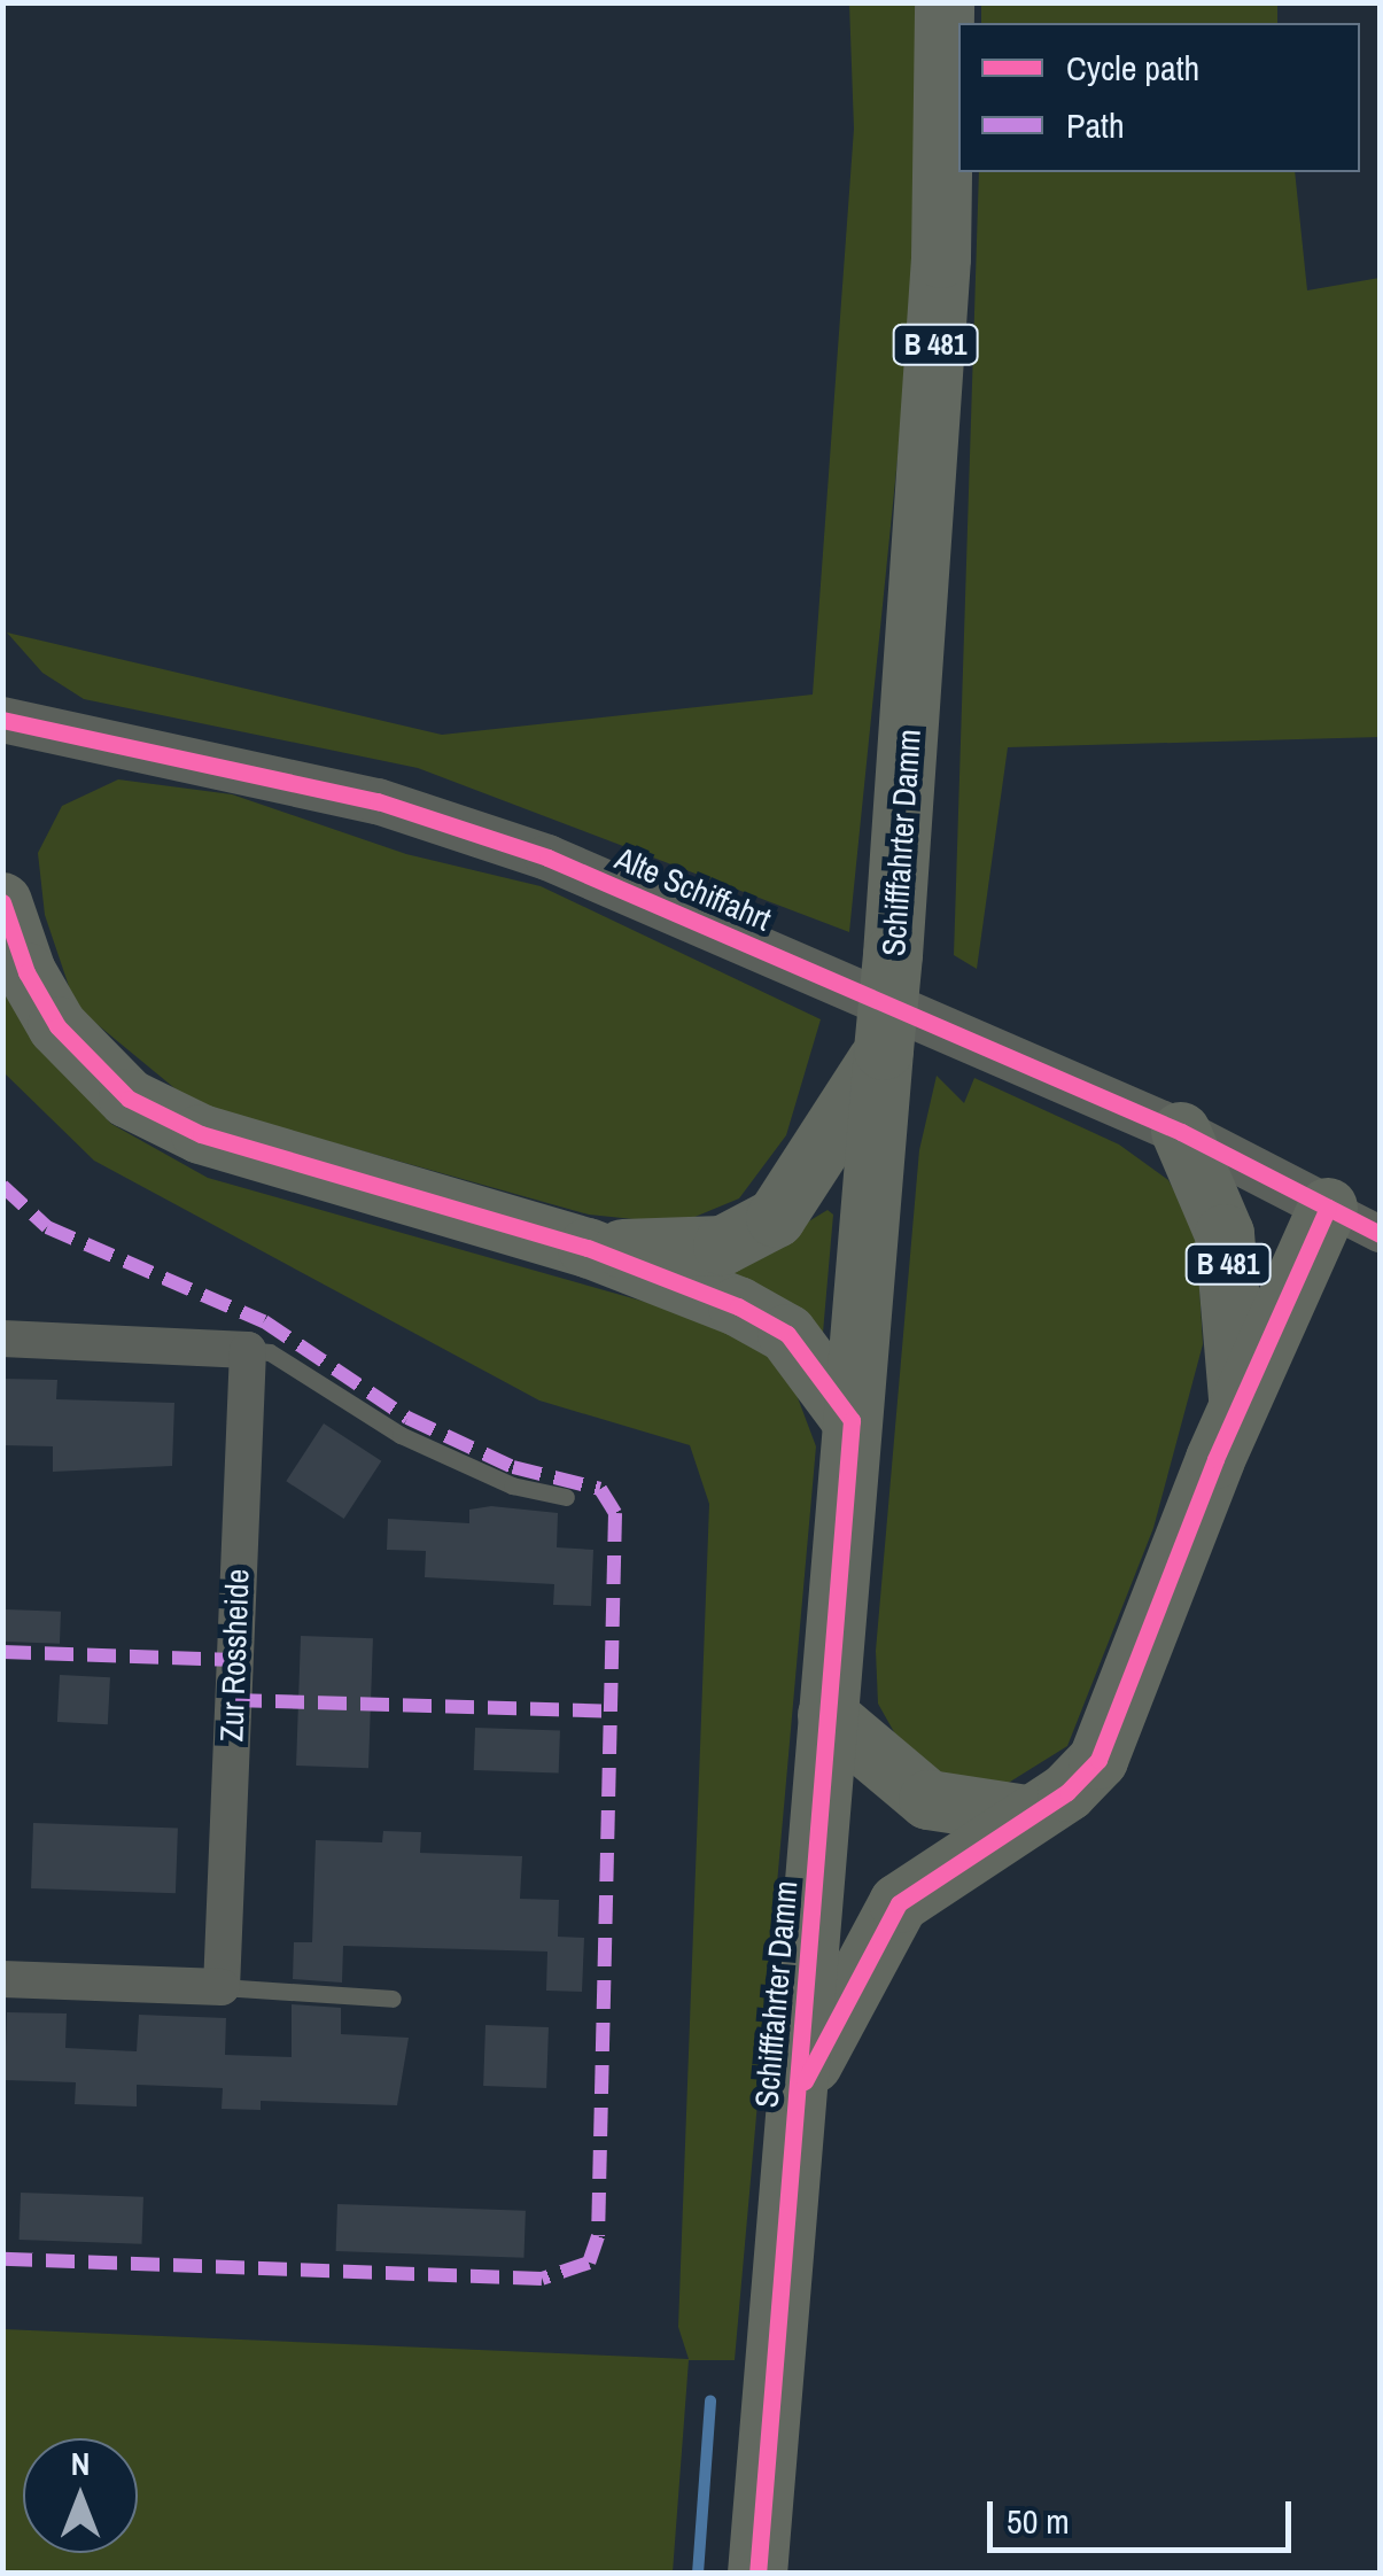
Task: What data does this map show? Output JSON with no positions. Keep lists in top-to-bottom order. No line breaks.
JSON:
{"streets":{"highway":["B 481","Schifffahrter Damm"],"street":["Alte Schiffahrt","Zur Rossheide"]},"crossings":[["B 481","Schifffahrter Damm"],["B 481","Alte Schiffahrt"]],"legend":["Cycle path","Path"],"scale_bar":"50 m","north":"top"}
